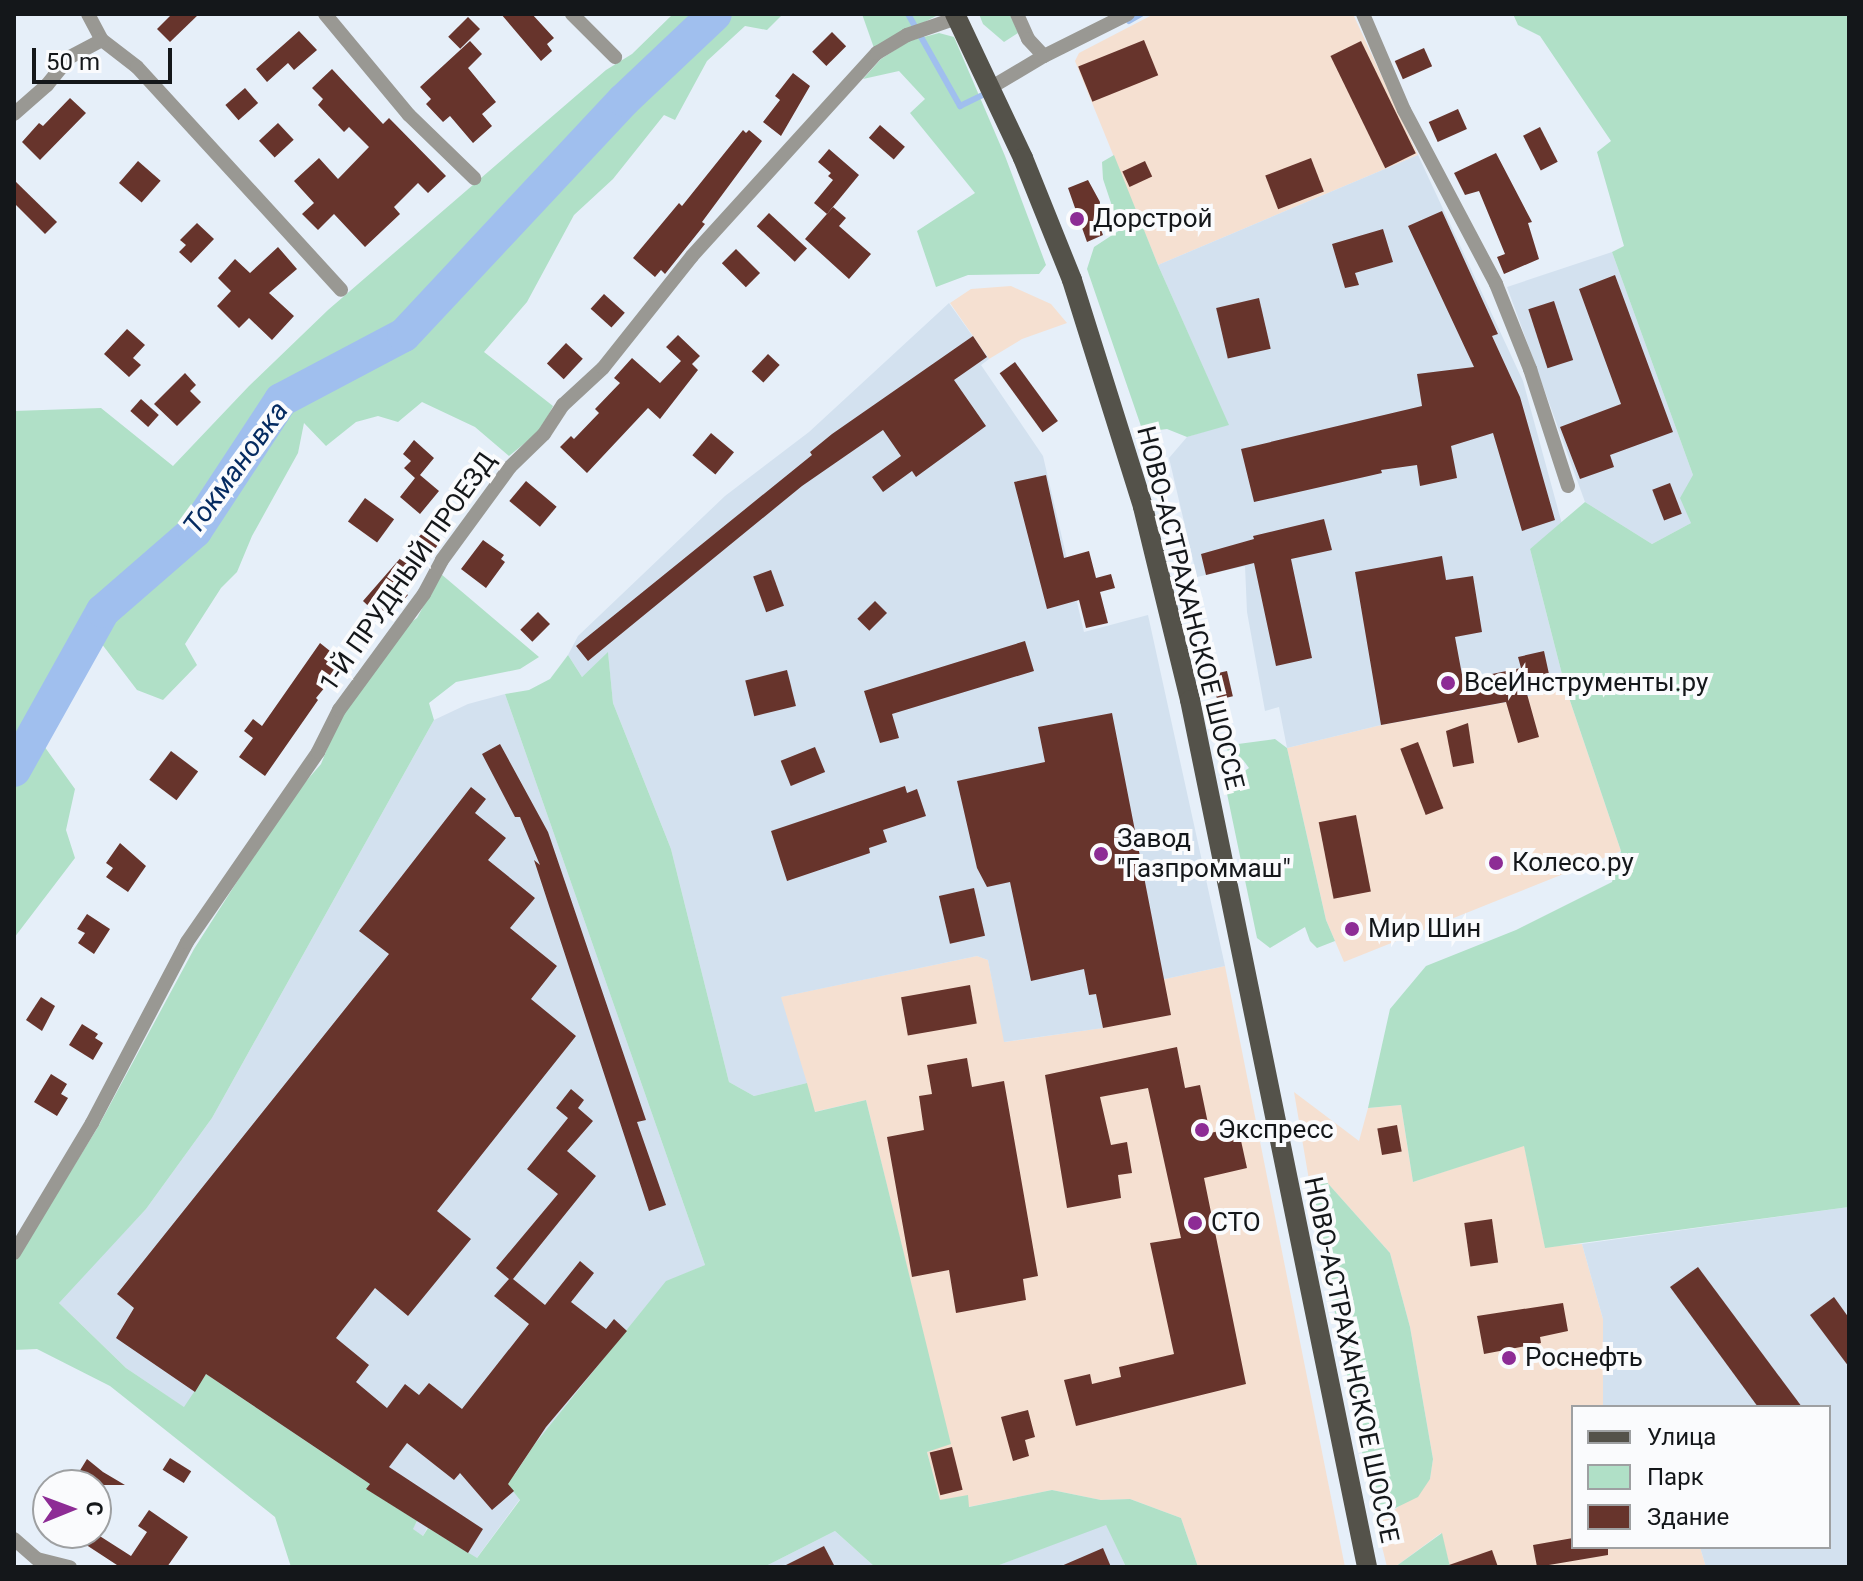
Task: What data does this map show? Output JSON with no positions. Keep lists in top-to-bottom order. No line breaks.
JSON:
{"streets":{"main road":["НОВО-АСТРАХАНСКОЕ ШОССЕ"],"street":["1-Й ПРУДНЫЙ ПРОЕЗД"]},"crossings":[["1-Й ПРУДНЫЙ ПРОЕЗД","НОВО-АСТРАХАНСКОЕ ШОССЕ"]],"water":["Токмановка"],"places":["Дорстрой","ВсеИнструменты.ру","Завод \"Газпроммаш\"","Колесо.ру","Мир Шин","Экспресс","СТО","Роснефть"],"legend":["Улица","Парк","Здание"],"scale_bar":"50 m","north":"right"}
